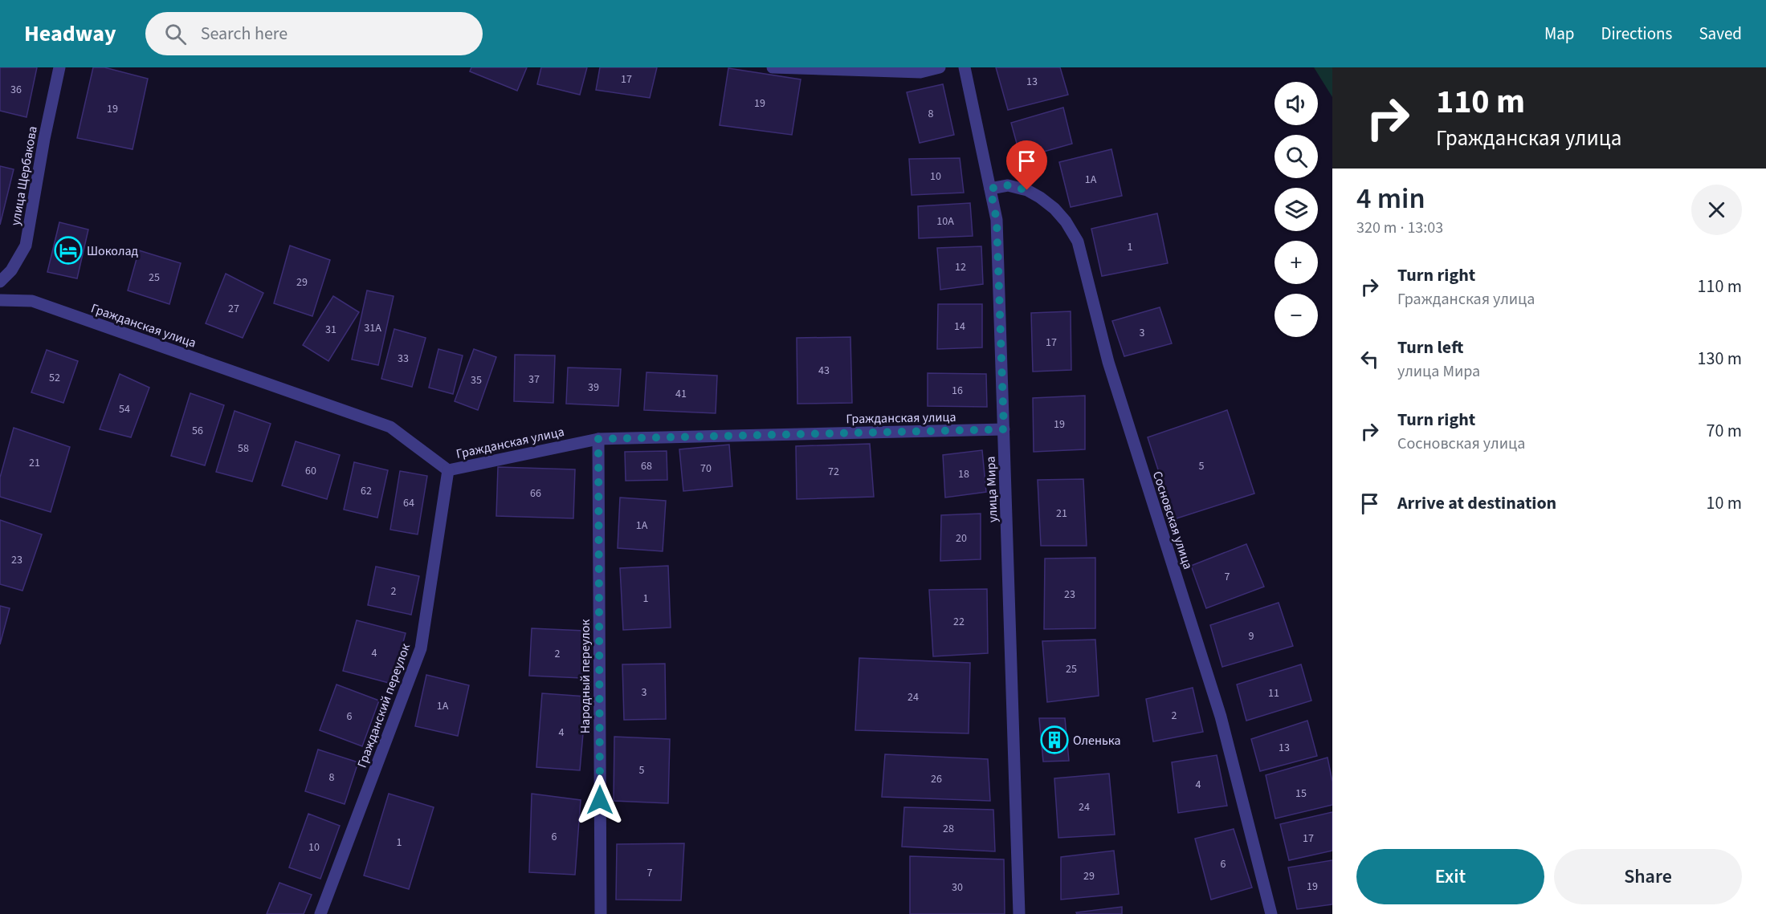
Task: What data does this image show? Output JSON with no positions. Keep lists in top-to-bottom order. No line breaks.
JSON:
{"streets":{"street":["улица Щербакова","Гражданская улица","улица Мира","Сосновская улица","Народный переулок","Гражданский переулок"]},"crossings":[["Гражданская улица","улица Мира"],["Гражданская улица","Народный переулок"],["Гражданская улица","Гражданский переулок"],["улица Мира","Сосновская улица"]],"places":{"hotel":["Шоколад"],"building":["Оленька"]},"house_numbers":["17","13","36","19","19","8","10","1А","10А","1","12","25","29","27","14","31А","31","3","17","33","43","52","37","35","39","16","41","54","19","56","58","21","68","5","70","60","72","18","62","66","64","21","1А","20","23","7","2","23","1","22","9","4","2","25","3","11","24","1А","2","6","4","13","5","8","26","4","15","24","28","6","17","1","10","6","7","29","19","30"],"page":{"header":"Headway","search":"Search here","nav":["Map","Directions","Saved"],"turn":["110 m","Гражданская улица"],"map_buttons":["+","−"],"heading":["4 min","320 m · 13:03"],"list":[{"name":"Turn right","note":"Гражданская улица","value":"110 m"},{"name":"Turn left","note":"улица Мира","value":"130 m"},{"name":"Turn right","note":"Сосновская улица","value":"70 m"},{"name":"Arrive at destination","value":"10 m"}],"buttons":["Exit","Share"]}}
